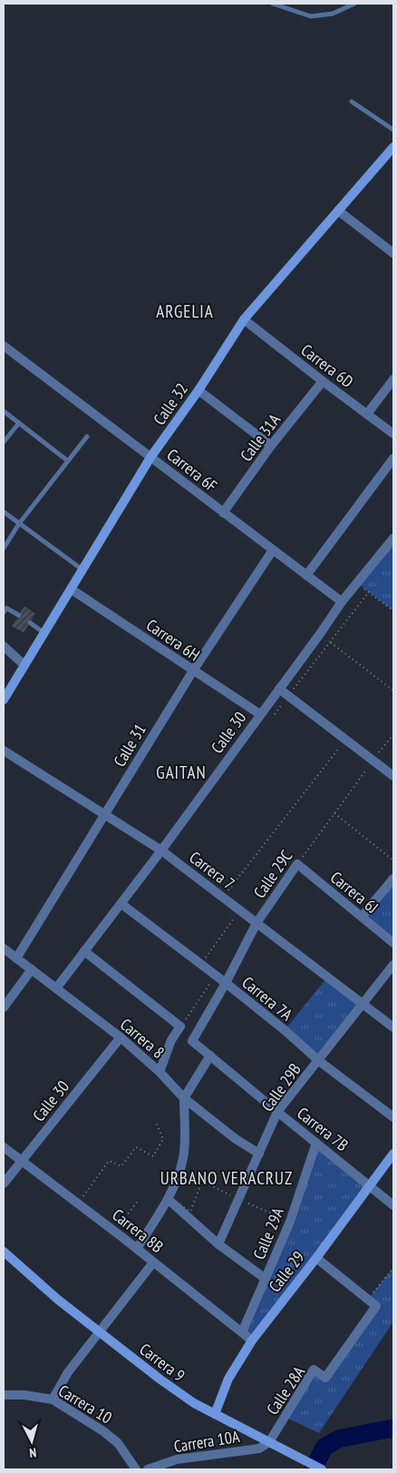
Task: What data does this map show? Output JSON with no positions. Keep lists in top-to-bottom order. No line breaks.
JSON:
{"streets":{"street":["Carrera 6D","Calle 32","Calle 31A","Carrera 6F","Carrera 6H","Calle 30","Calle 31","Carrera 7","Calle 29C","Carrera 6J","Carrera 7A","Carrera 8","Calle 29B","Carrera 7B","Carrera 8B","Calle 29A","Calle 29","Carrera 9","Calle 28A","Carrera 10","Carrera 10A"]},"crossings":[["Carrera 6D","Calle 32"],["Carrera 6D","Calle 31A"],["Calle 32","Carrera 6F"],["Calle 32","Carrera 6H"],["Calle 31A","Carrera 6F"],["Carrera 6F","Calle 30"],["Carrera 6F","Calle 31"],["Carrera 6H","Calle 30"],["Carrera 6H","Calle 31"],["Calle 30","Carrera 7"],["Calle 30","Carrera 7A"],["Calle 30","Carrera 8"],["Calle 30","Carrera 8B"],["Calle 31","Carrera 7"],["Calle 31","Carrera 8"],["Carrera 7","Calle 29C"],["Carrera 7","Calle 29B"],["Calle 29C","Carrera 6J"],["Calle 29C","Carrera 7A"],["Calle 29C","Carrera 7B"],["Carrera 7A","Calle 29B"],["Carrera 8","Calle 29B"],["Calle 29B","Carrera 7B"],["Carrera 7B","Calle 29A"],["Carrera 7B","Calle 29"],["Carrera 8B","Calle 29A"],["Carrera 8B","Calle 29"],["Calle 29","Carrera 9"],["Carrera 9","Calle 28A"],["Carrera 9","Carrera 10A"],["Calle 28A","Carrera 10A"]],"districts":["ARGELIA","GAITAN","URBANO VERACRUZ"],"north":"bottom"}
